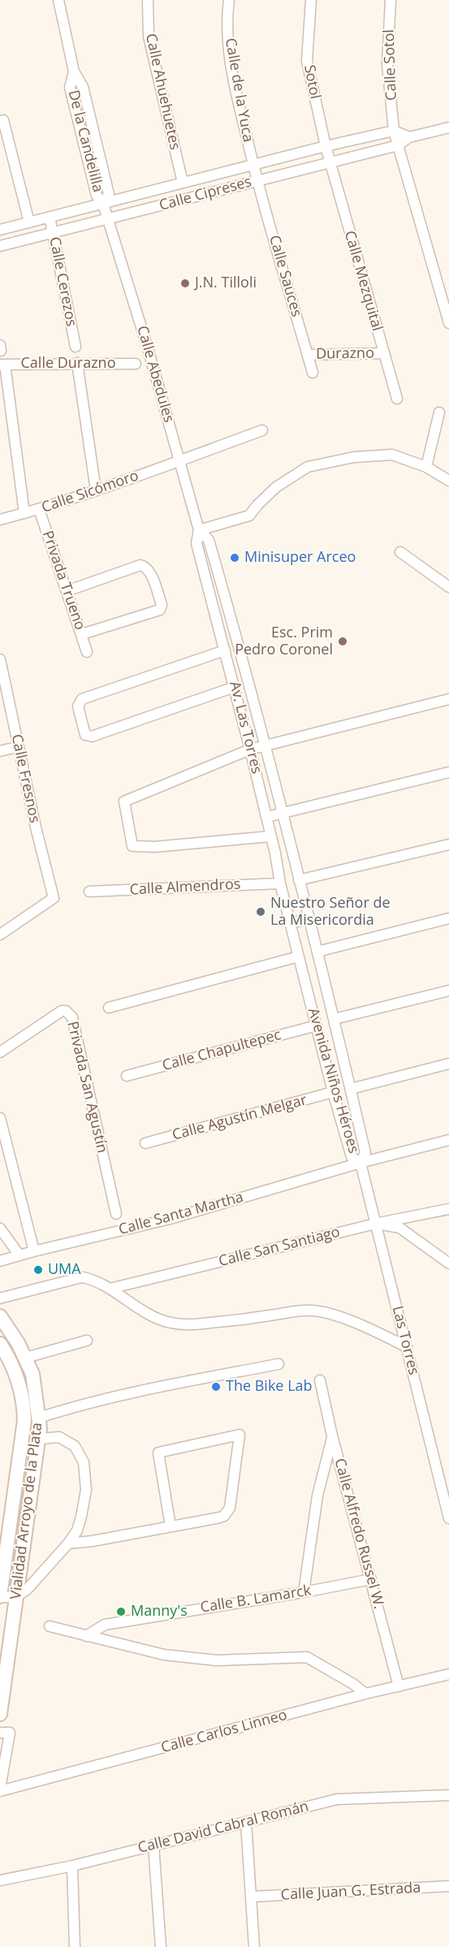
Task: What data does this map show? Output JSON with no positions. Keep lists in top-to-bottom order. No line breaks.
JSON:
{"streets":{"main road":["Vialidad Arroyo de la Plata"],"street":["Calle Sotol","Sotol","Calle de la Yuca","Calle Ahuehuetes","De la Candelilla","Calle Cipreses","Calle Sauces","Calle Mezquital","Calle Cerezos","Durazno","Calle Durazno","Calle Abedules","Calle Sicómoro","Privada Trueno","Av. Las Torres","Calle Fresnos","Calle Almendros","Calle Chapultepec","Avenida Niños Héroes","Privada San Agustín","Calle Agustín Melgar","Calle Santa Martha","Calle San Santiago","Las Torres","Calle Alfredo Russel W.","Calle B. Lamarck","Calle Carlos Linneo","Calle David Cabral Román","Calle Juan G. Estrada"]},"crossings":[["Calle Sotol","Calle Cipreses"],["Sotol","Calle Cipreses"],["Sotol","Calle Mezquital"],["Calle de la Yuca","Calle Cipreses"],["Calle de la Yuca","Calle Sauces"],["Calle Ahuehuetes","Calle Cipreses"],["De la Candelilla","Calle Cipreses"],["De la Candelilla","Calle Abedules"],["Calle Cipreses","Calle Sauces"],["Calle Cipreses","Calle Mezquital"],["Calle Cipreses","Calle Cerezos"],["Calle Cipreses","Calle Abedules"],["Calle Sauces","Durazno"],["Calle Mezquital","Durazno"],["Calle Abedules","Calle Sicómoro"],["Calle Abedules","Av. Las Torres"],["Calle Sicómoro","Privada Trueno"],["Av. Las Torres","Calle Almendros"],["Av. Las Torres","Avenida Niños Héroes"],["Calle Almendros","Avenida Niños Héroes"],["Calle Chapultepec","Avenida Niños Héroes"],["Avenida Niños Héroes","Calle Agustín Melgar"],["Avenida Niños Héroes","Calle Santa Martha"],["Avenida Niños Héroes","Las Torres"],["Calle Santa Martha","Las Torres"],["Calle San Santiago","Las Torres"],["Calle Alfredo Russel W.","Calle B. Lamarck"],["Calle Alfredo Russel W.","Calle Carlos Linneo"]],"places":["J.N. Tilloli","Minisuper Arceo","Esc. Prim Pedro Coronel","Nuestro Señor de La Misericordia","UMA","The Bike Lab","Manny's"]}
